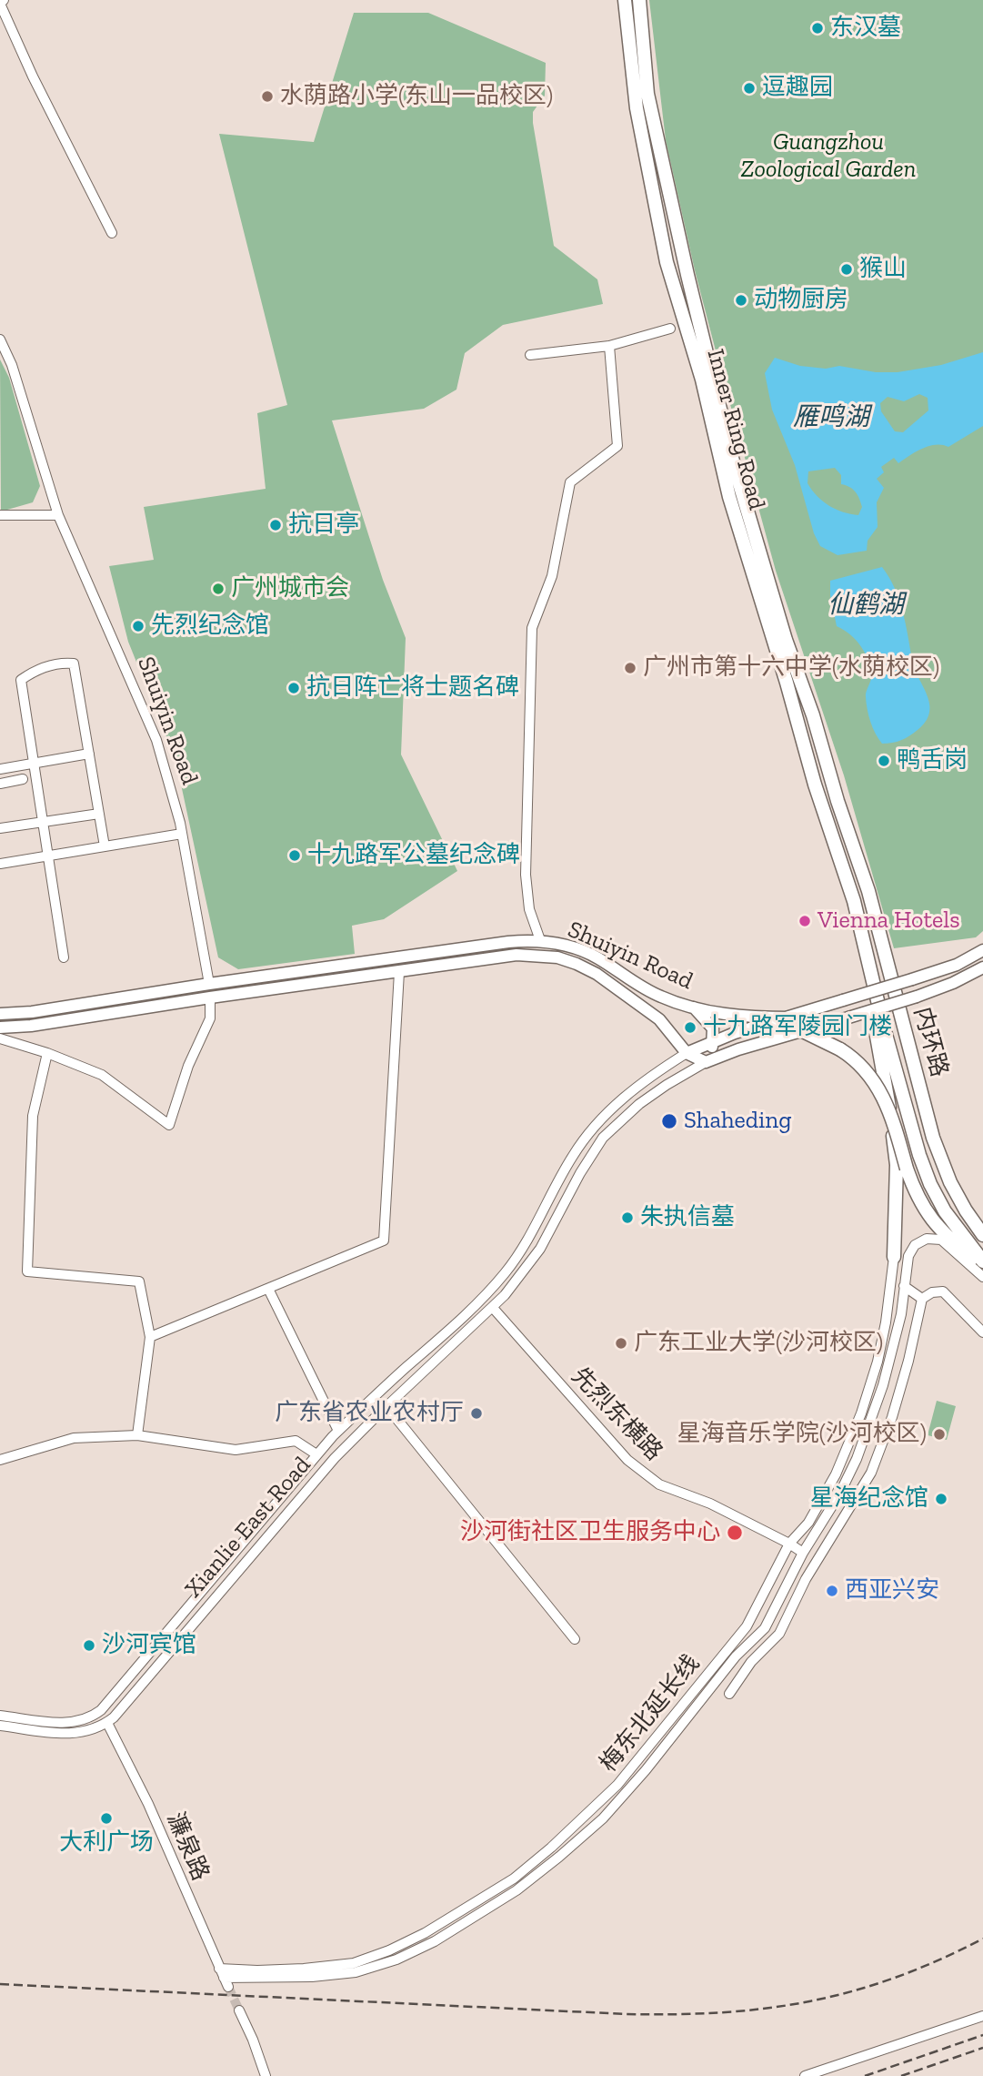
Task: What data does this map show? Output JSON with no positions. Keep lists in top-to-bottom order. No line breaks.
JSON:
{"streets":{"highway":["Inner Ring Road","内环路"],"main road":["Shuiyin Road","Xianlie East Road"],"street":["先烈东横路","梅东北延长线","濂泉路"]},"crossings":[["Inner Ring Road","内环路"],["Shuiyin Road","Xianlie East Road"],["先烈东横路","Xianlie East Road"],["先烈东横路","梅东北延长线"],["Xianlie East Road","濂泉路"],["梅东北延长线","濂泉路"]],"water":["雁鸣湖","仙鹤湖"],"parks":["Guangzhou Zoological Garden"],"places":["东汉墓","逗趣园","水荫路小学(东山一品校区)","猴山","动物厨房","抗日亭","广州城市会","先烈纪念馆","广州市第十六中学(水荫校区)","抗日阵亡将士题名碑","鸭舌岗","十九路军公墓纪念碑","Vienna Hotels","十九路军陵园门楼","Shaheding","朱执信墓","广东工业大学(沙河校区)","广东省农业农村厅","星海音乐学院(沙河校区)","星海纪念馆","沙河街社区卫生服务中心","西亚兴安","沙河宾馆","大利广场"]}
